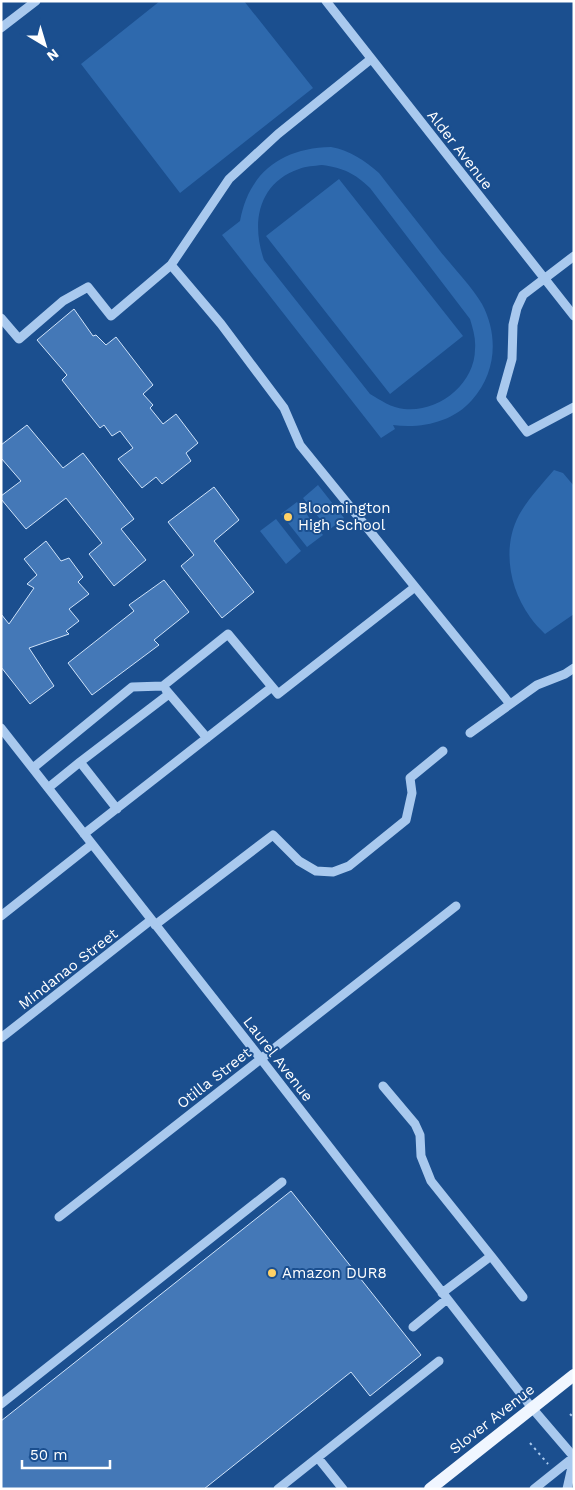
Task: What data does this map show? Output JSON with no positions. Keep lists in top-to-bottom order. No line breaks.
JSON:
{"streets":{"main road":["Slover Avenue"],"street":["Alder Avenue","Mindanao Street","Laurel Avenue","Otilla Street"]},"crossings":[["Mindanao Street","Laurel Avenue"],["Laurel Avenue","Otilla Street"],["Laurel Avenue","Slover Avenue"]],"places":["Bloomington High School","Amazon DUR8"],"scale_bar":"50 m","north":"bottom right"}
